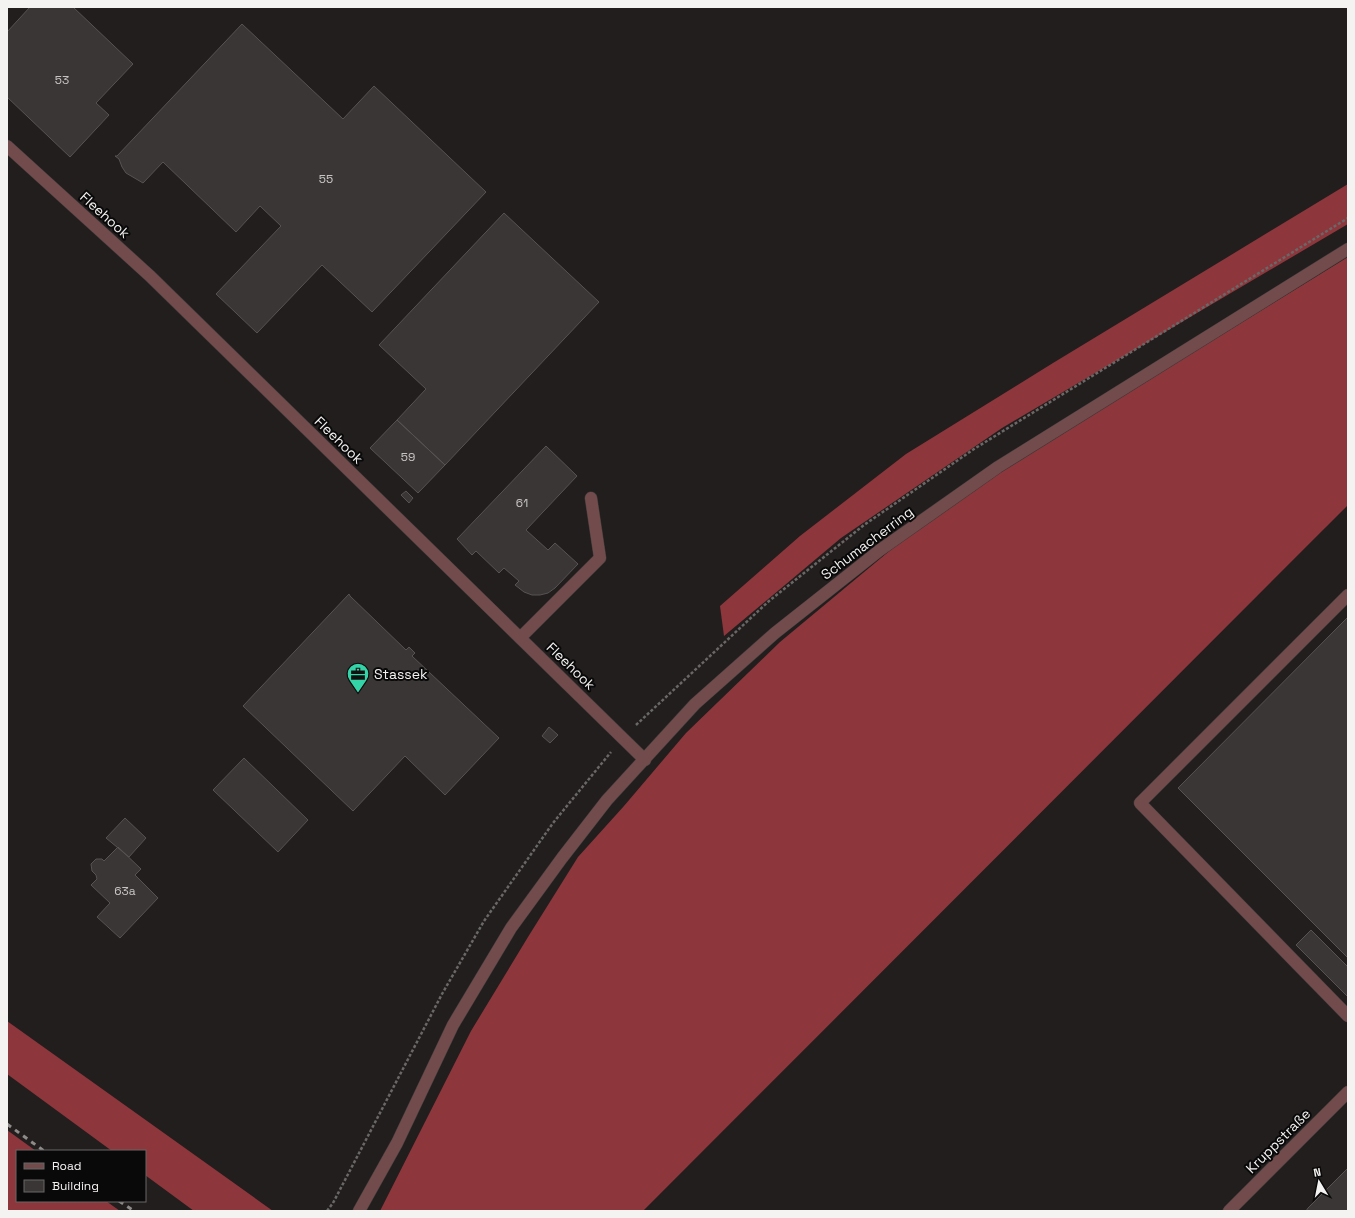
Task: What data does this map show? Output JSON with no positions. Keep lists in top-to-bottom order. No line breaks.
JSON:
{"streets":{"street":["Fleehook","Schumacherring","Kruppstraße"]},"crossings":[["Fleehook","Schumacherring"]],"places":{"office":["Stassek"]},"house_numbers":["53","55","59","61","63a"],"legend":["Road","Building"],"north":"top"}
